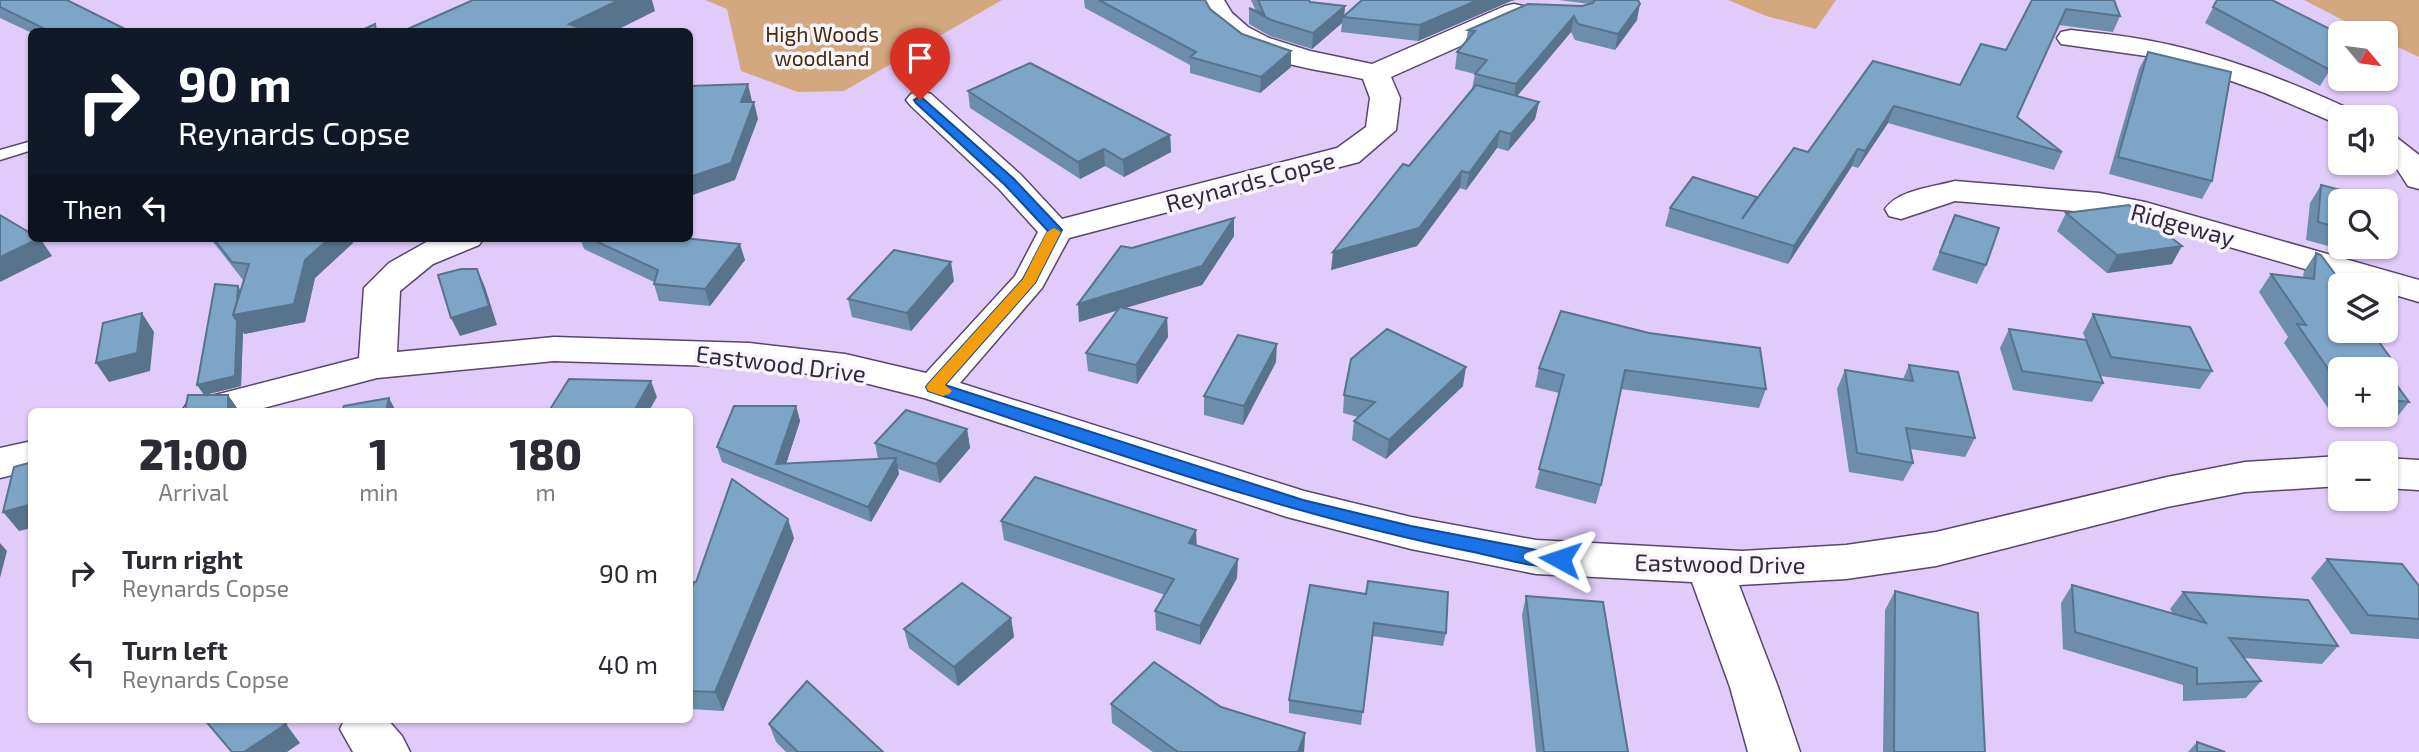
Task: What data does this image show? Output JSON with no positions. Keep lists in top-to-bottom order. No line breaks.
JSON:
{"streets":{"street":["Reynards Copse","Ridgeway","Eastwood Drive"]},"parks":["High Woods woodland"],"north":"bottom right","page":{"map_buttons":["+","−"],"turn":["90 m","Reynards Copse"],"then":"Then","eta":["21:00","Arrival","1","min","180","m"],"list":[{"name":"Turn right","note":"Reynards Copse","value":"90 m"},{"name":"Turn left","note":"Reynards Copse","value":"40 m"}]}}
